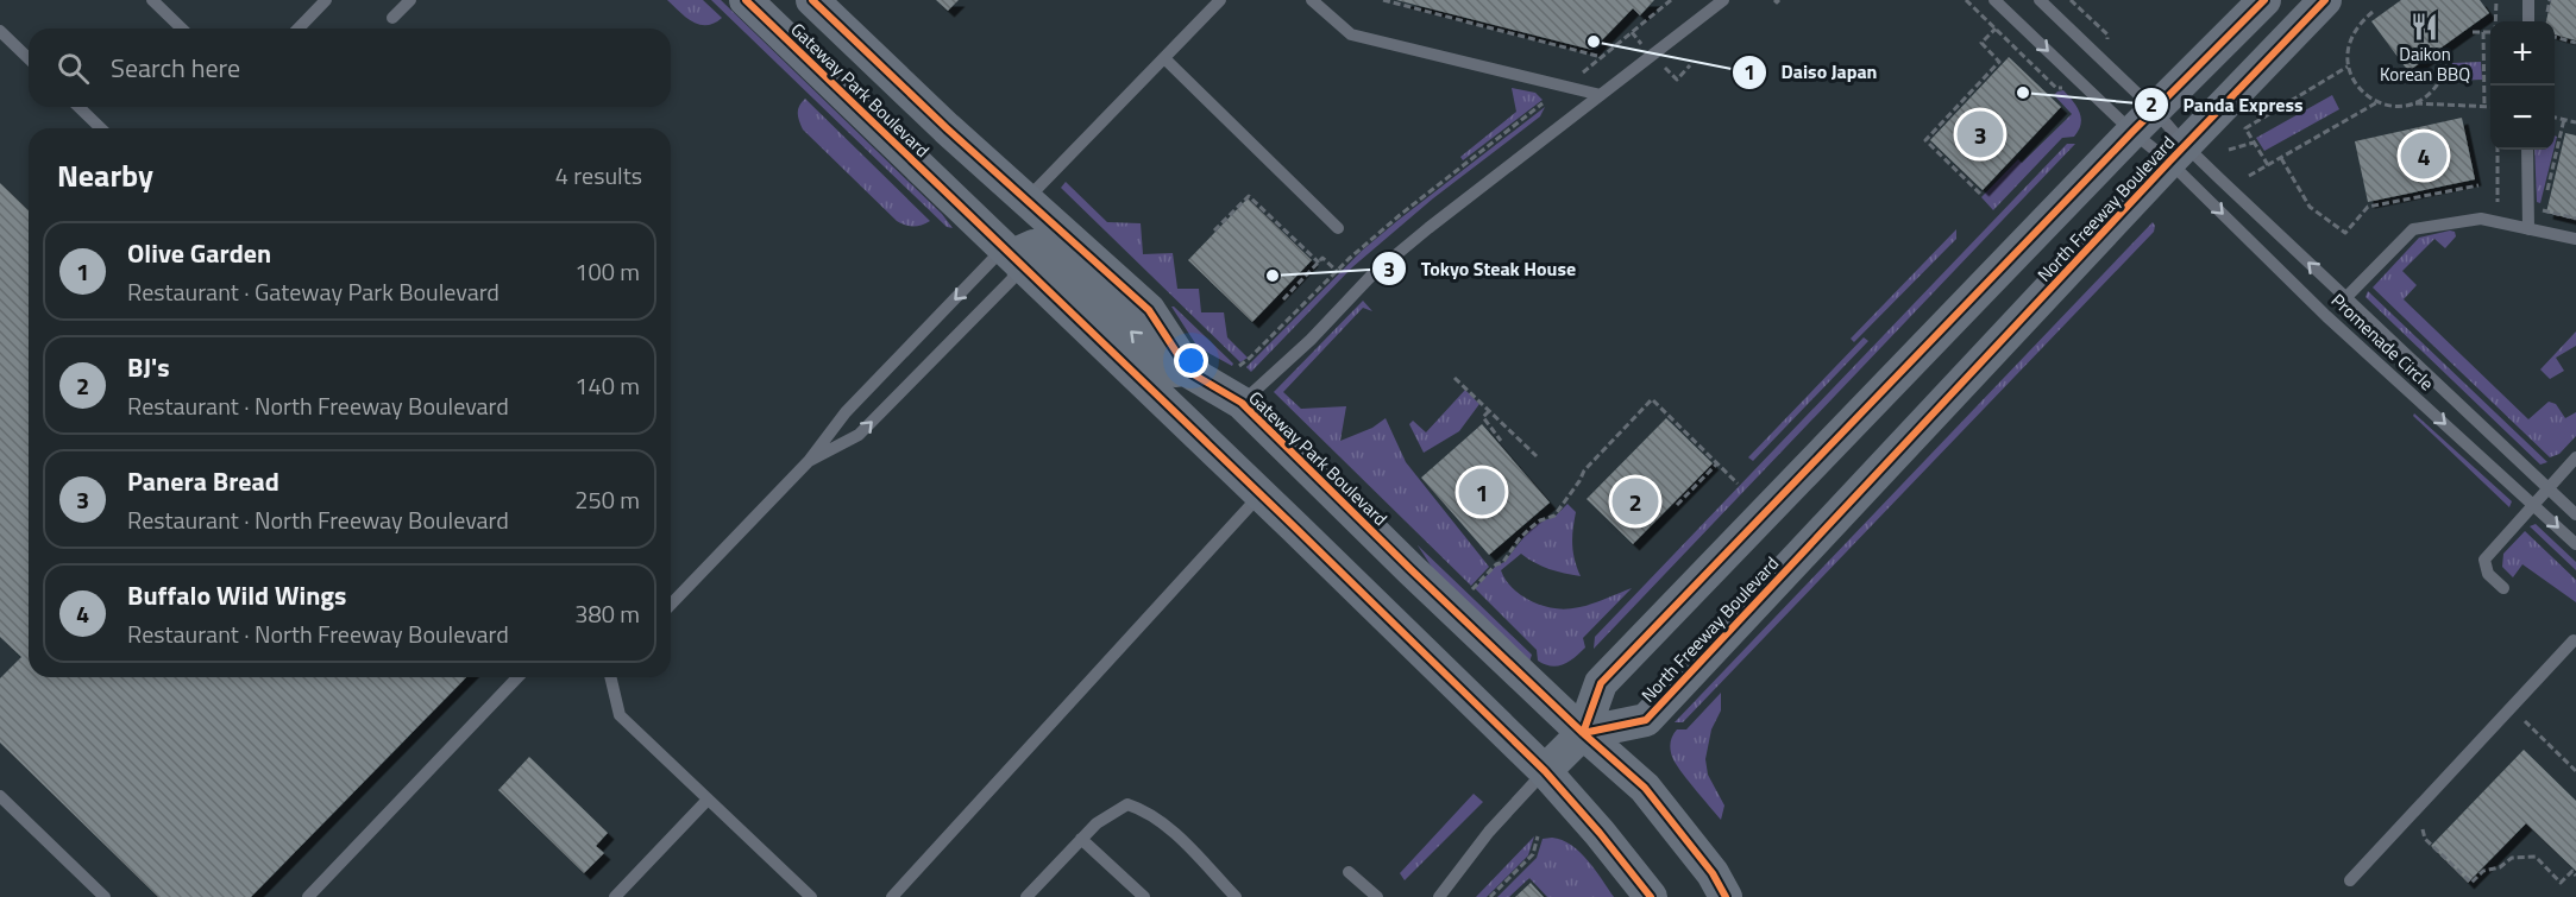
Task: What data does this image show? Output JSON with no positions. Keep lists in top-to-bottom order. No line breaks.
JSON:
{"streets":{"street":["Gateway Park Boulevard","North Freeway Boulevard"],"lane":["Promenade Circle"]},"crossings":[["Gateway Park Boulevard","North Freeway Boulevard"],["North Freeway Boulevard","Promenade Circle"]],"places":{"restaurant":["Daikon Korean BBQ"],"other":["Daiso Japan","Panda Express","Tokyo Steak House"]},"page":{"map_buttons":["+","−"],"search":"Search here","pins":["3","4","1","2"],"heading":["Nearby","4 results"],"list":[{"mark":"1","name":"Olive Garden","note":"Restaurant · Gateway Park Boulevard","value":"100 m"},{"mark":"2","name":"BJ's","note":"Restaurant · North Freeway Boulevard","value":"140 m"},{"mark":"3","name":"Panera Bread","note":"Restaurant · North Freeway Boulevard","value":"250 m"},{"mark":"4","name":"Buffalo Wild Wings","note":"Restaurant · North Freeway Boulevard","value":"380 m"}]}}
